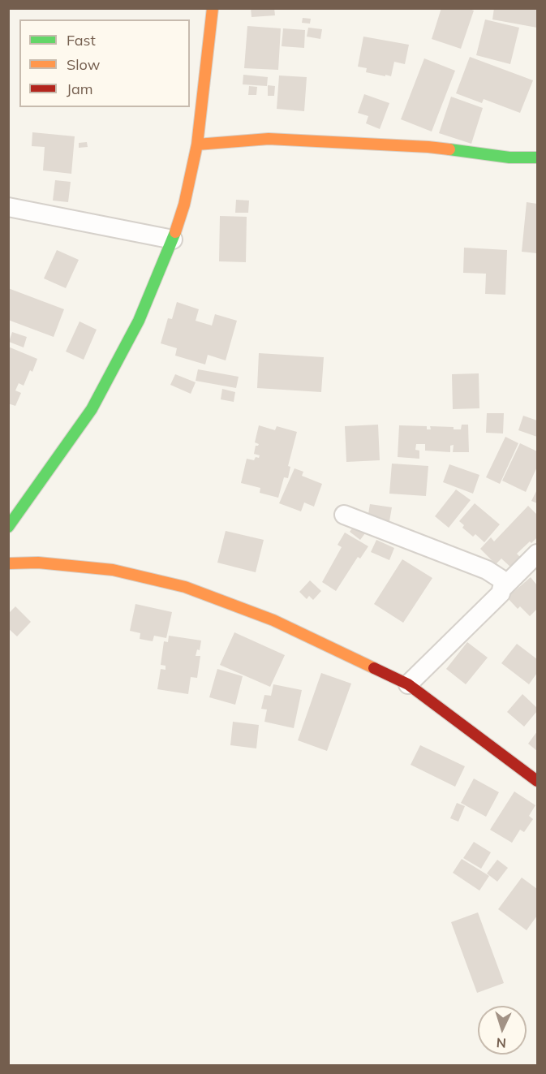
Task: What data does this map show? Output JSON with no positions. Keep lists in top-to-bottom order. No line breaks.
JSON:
{"legend":["Fast","Slow","Jam"],"north":"bottom"}
